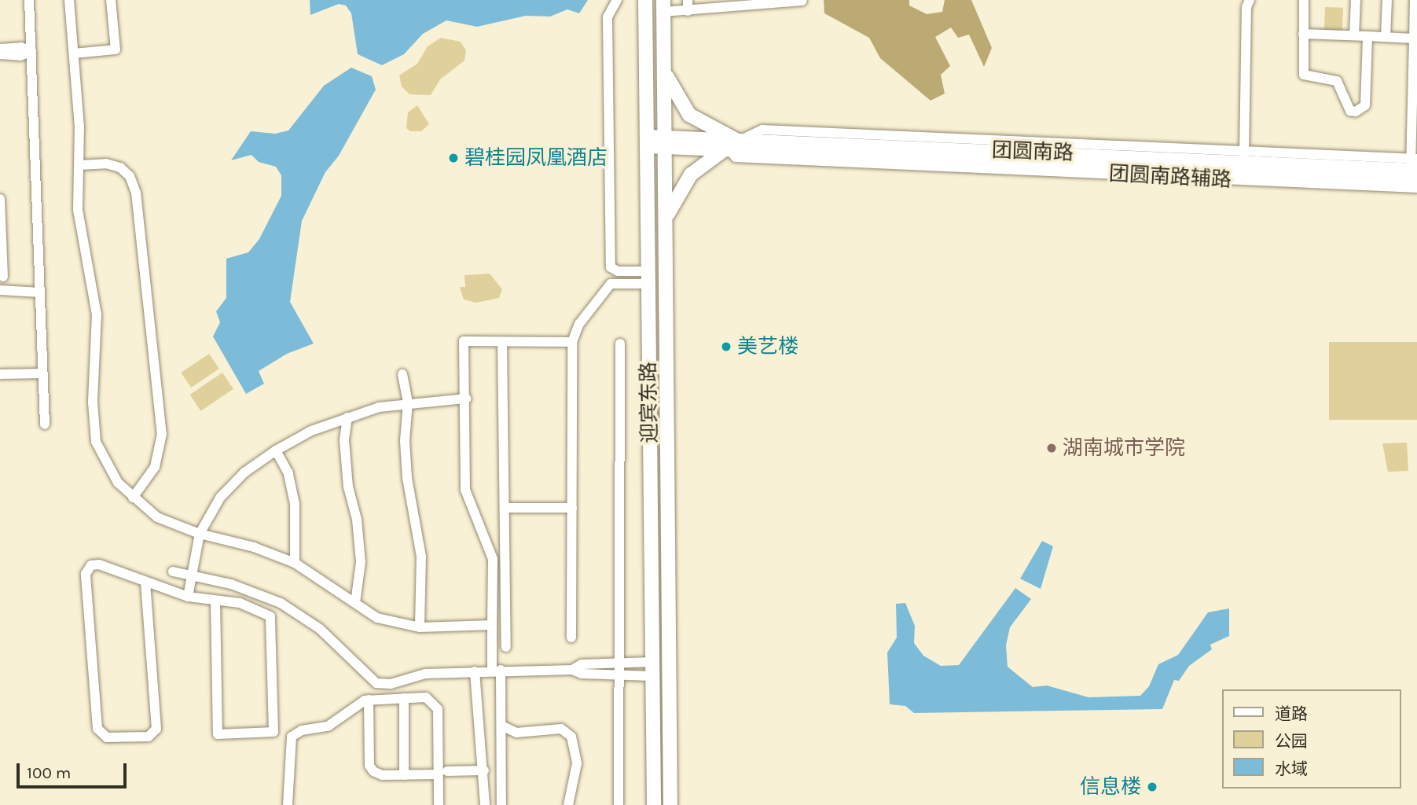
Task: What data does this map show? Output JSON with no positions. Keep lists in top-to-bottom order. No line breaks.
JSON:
{"streets":{"highway":["迎宾东路"],"main road":["团圆南路"],"street":["团圆南路辅路"]},"crossings":[["团圆南路","团圆南路辅路"],["团圆南路","迎宾东路"]],"places":["碧桂园凤凰酒店","美艺楼","湖南城市学院","信息楼"],"legend":["道路","公园","水域"],"scale_bar":"100 m"}
